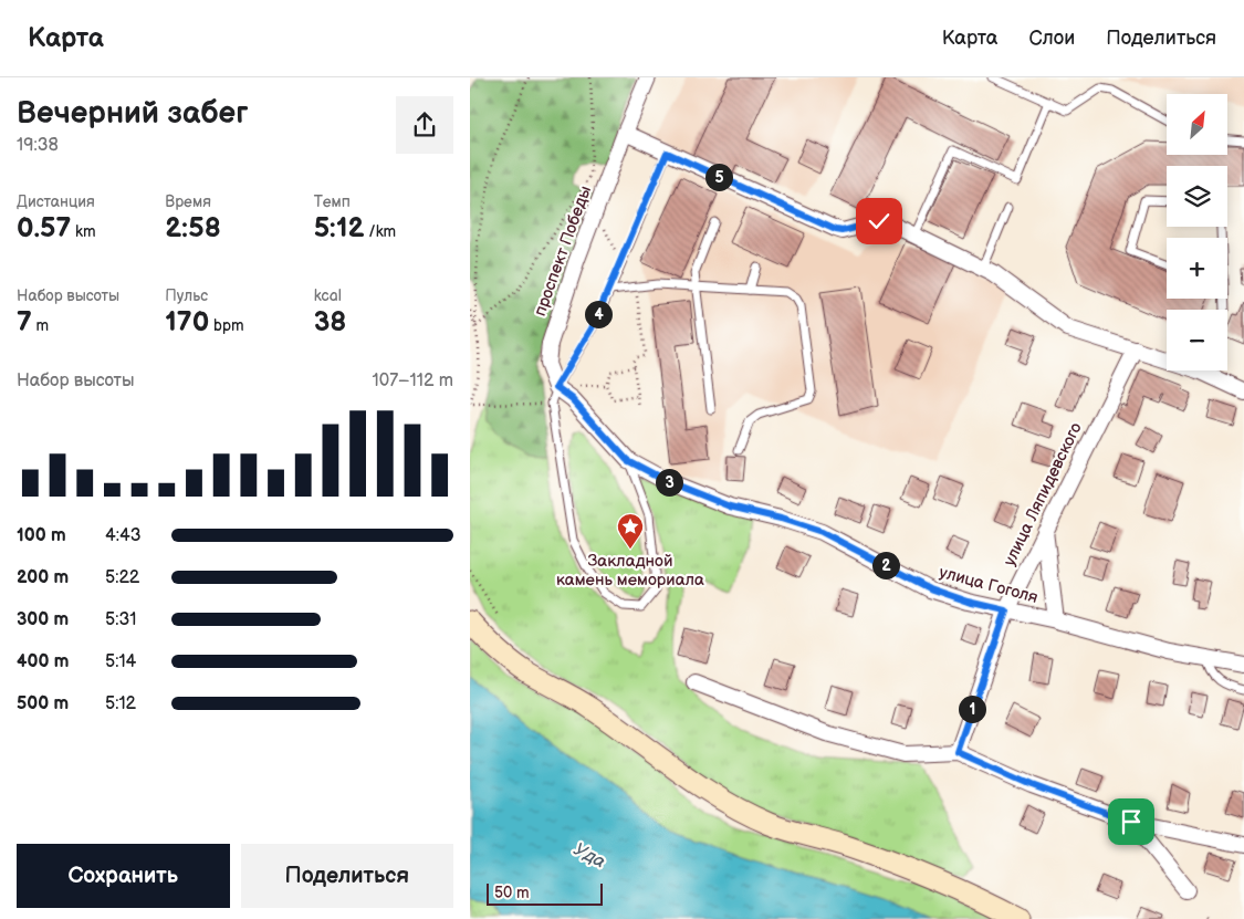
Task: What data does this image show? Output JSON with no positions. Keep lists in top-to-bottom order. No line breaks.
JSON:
{"streets":{"street":["проспект Победы","улица Ляпидевского","улица Гоголя"]},"crossings":[["проспект Победы","улица Гоголя"],["улица Ляпидевского","улица Гоголя"]],"water":["Уда"],"places":{"place":["Закладной камень мемориала"]},"scale_bar":"50 m","north":"top right","page":{"header":"Карта","nav":["Карта","Слои","Поделиться"],"heading":["Вечерний забег","19:38"],"map_buttons":["+","−"],"pins":["5","4","3","2","1"],"stats":[["Дистанция","0.57 km"],["Время","2:58"],["Темп","5:12 /km"],["Набор высоты","7 m"],["Пульс","170 bpm"],["kcal","38"]],"chart":["Набор высоты","107–112 m"],"list":[{"name":"100 m","note":"4:43"},{"name":"200 m","note":"5:22"},{"name":"300 m","note":"5:31"},{"name":"400 m","note":"5:14"},{"name":"500 m","note":"5:12"}],"buttons":["Сохранить","Поделиться"],"scale":"50 m"}}
